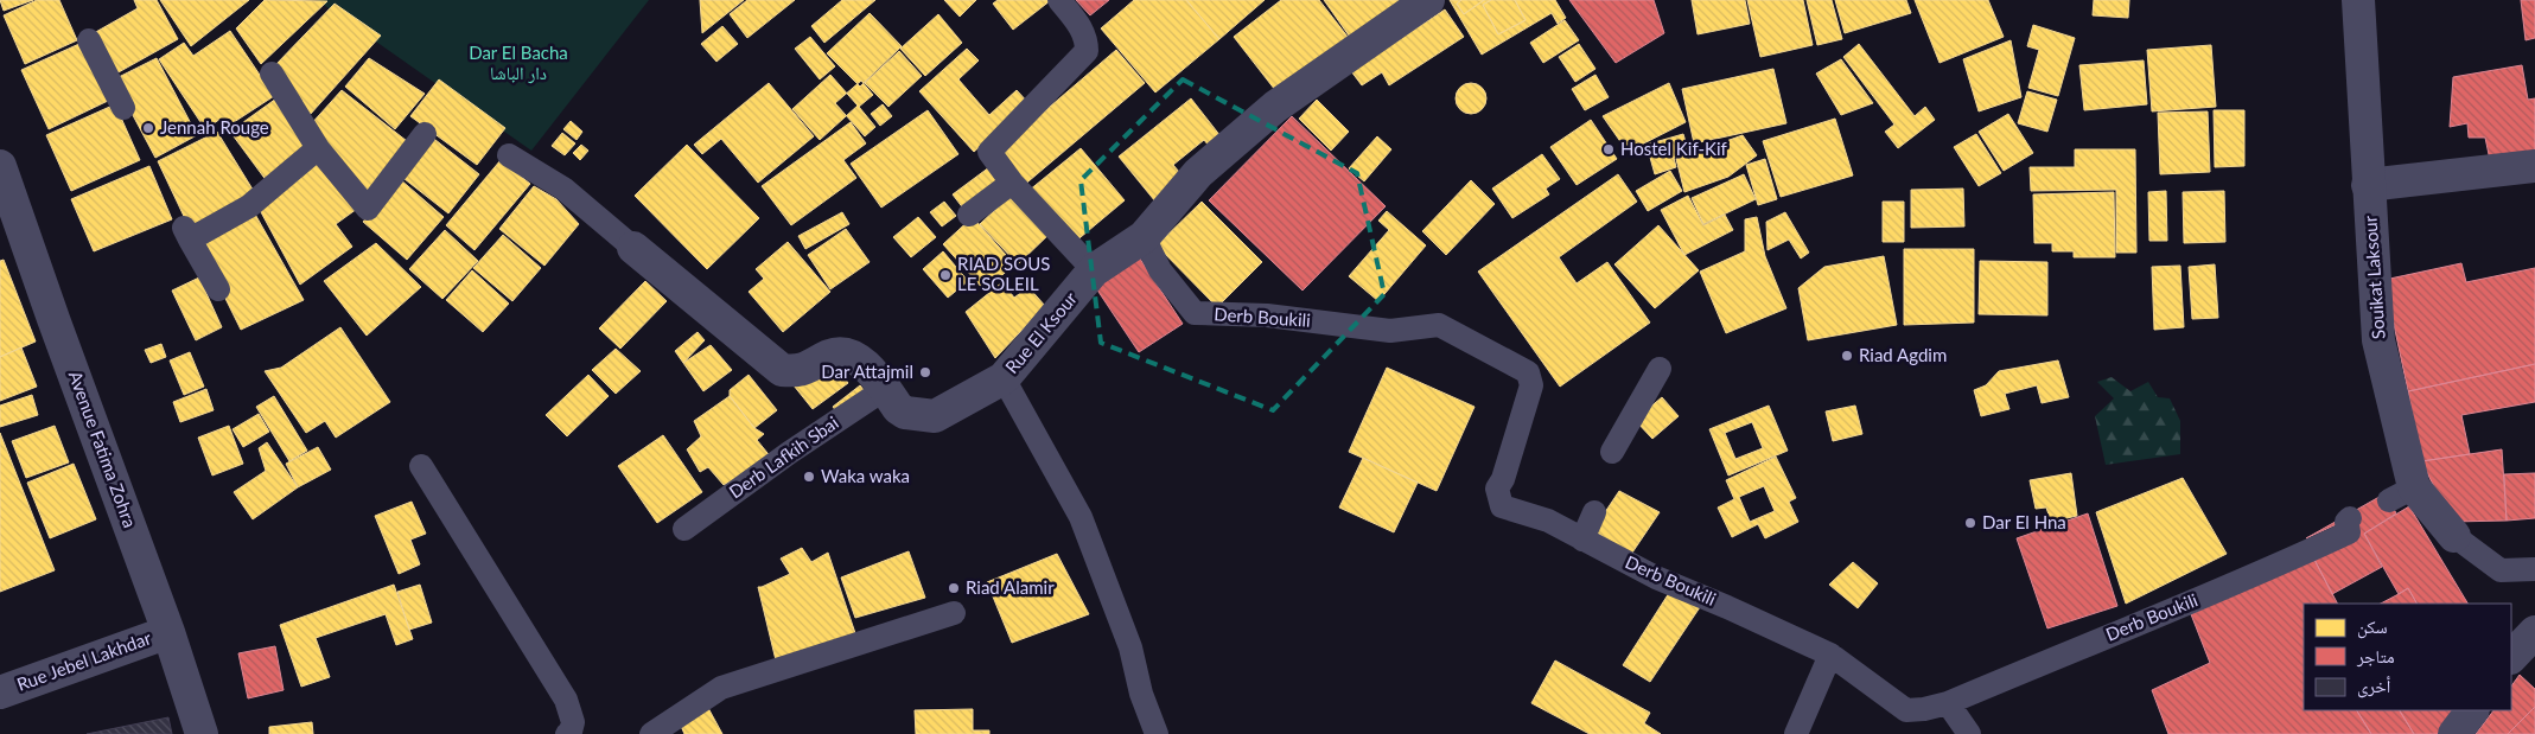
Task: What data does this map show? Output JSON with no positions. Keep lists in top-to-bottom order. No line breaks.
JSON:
{"streets":{"street":["Souikat Laksour","Rue El Ksour","Avenue Fatima Zohra","Rue Jebel Lakhdar"],"lane":["Derb Boukili","Derb Lafkih Sbai"]},"crossings":[["Derb Boukili","Rue El Ksour"],["Rue El Ksour","Derb Lafkih Sbai"],["Avenue Fatima Zohra","Rue Jebel Lakhdar"]],"parks":["Dar El Bacha دار الباشا"],"places":["Jennah Rouge","Hostel Kif-Kif","RIAD SOUS LE SOLEIL","Riad Agdim","Dar Attajmil","Waka waka","Dar El Hna","Riad Alamir"],"legend":["سكن","متاجر","أخرى"]}
